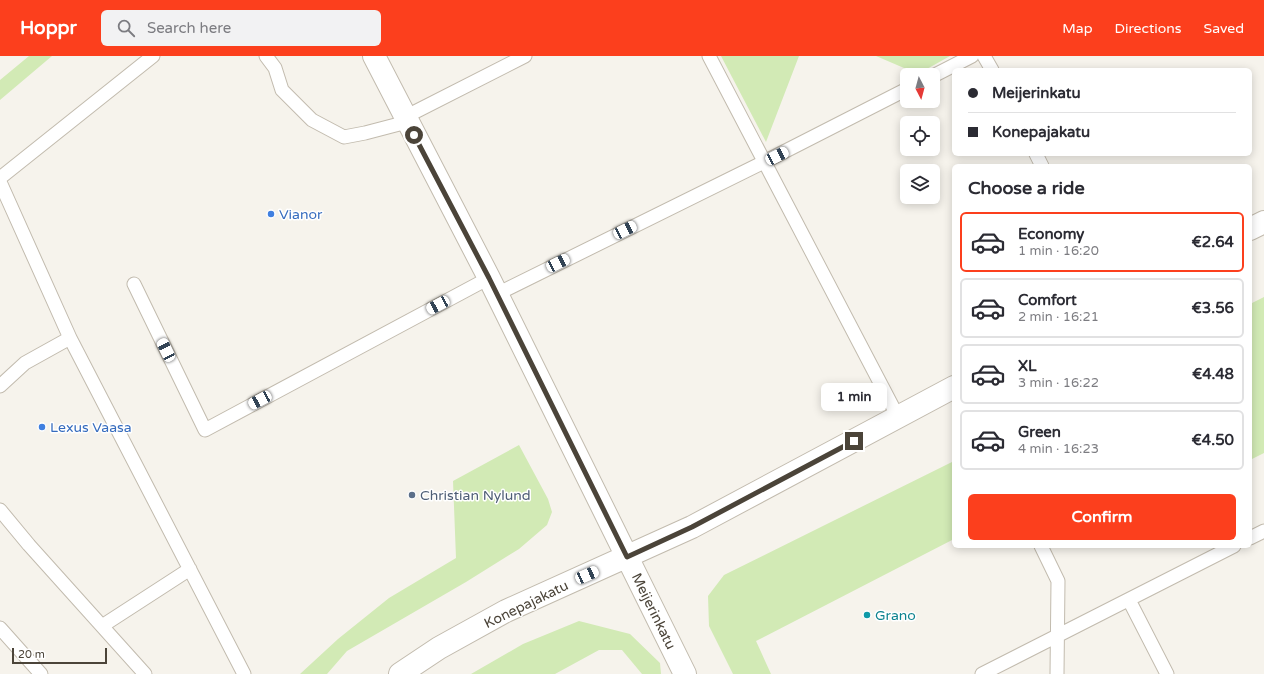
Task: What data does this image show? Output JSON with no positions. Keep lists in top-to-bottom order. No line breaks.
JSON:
{"streets":{"street":["Konepajakatu","Meijerinkatu"]},"crossings":[["Konepajakatu","Meijerinkatu"]],"places":["Vianor","Lexus Vaasa","Christian Nylund","Grano"],"scale_bar":"20 m","north":"bottom","page":{"header":"Hoppr","search":"Search here","nav":["Map","Directions","Saved"],"banner":["Meijerinkatu","Konepajakatu"],"heading":"Choose a ride","list":[{"name":"Economy","note":"1 min · 16:20","value":"€2.64"},{"name":"Comfort","note":"2 min · 16:21","value":"€3.56"},{"name":"XL","note":"3 min · 16:22","value":"€4.48"},{"name":"Green","note":"4 min · 16:23","value":"€4.50"}],"bubble":"1 min","buttons":"Confirm","scale":"20 m"}}
